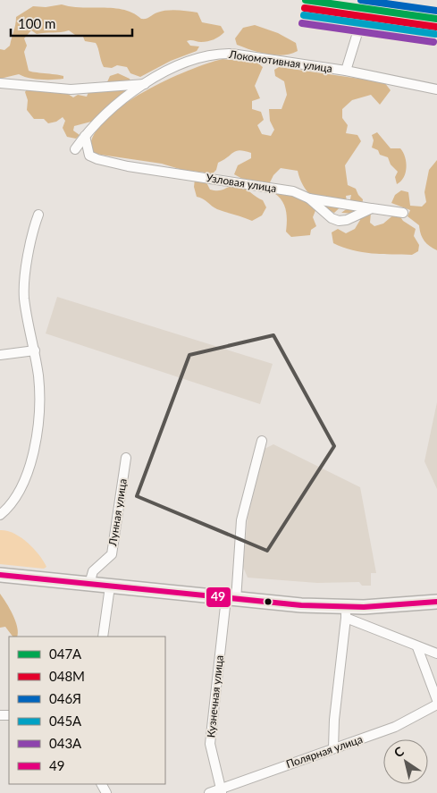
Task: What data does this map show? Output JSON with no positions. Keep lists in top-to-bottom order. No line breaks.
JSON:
{"streets":{"street":["Локомотивная улица","Узловая улица","Лунная улица","Кузнечная улица","Полярная улица"]},"crossings":[["Локомотивная улица","Узловая улица"],["Кузнечная улица","Полярная улица"]],"lines":["transit line 047А","transit line 046Я","transit line 048М","transit line 045А","transit line 043А","transit line 49"],"legend":["047А","048М","046Я","045А","043А","49"],"scale_bar":"100 m","north":"top left"}
